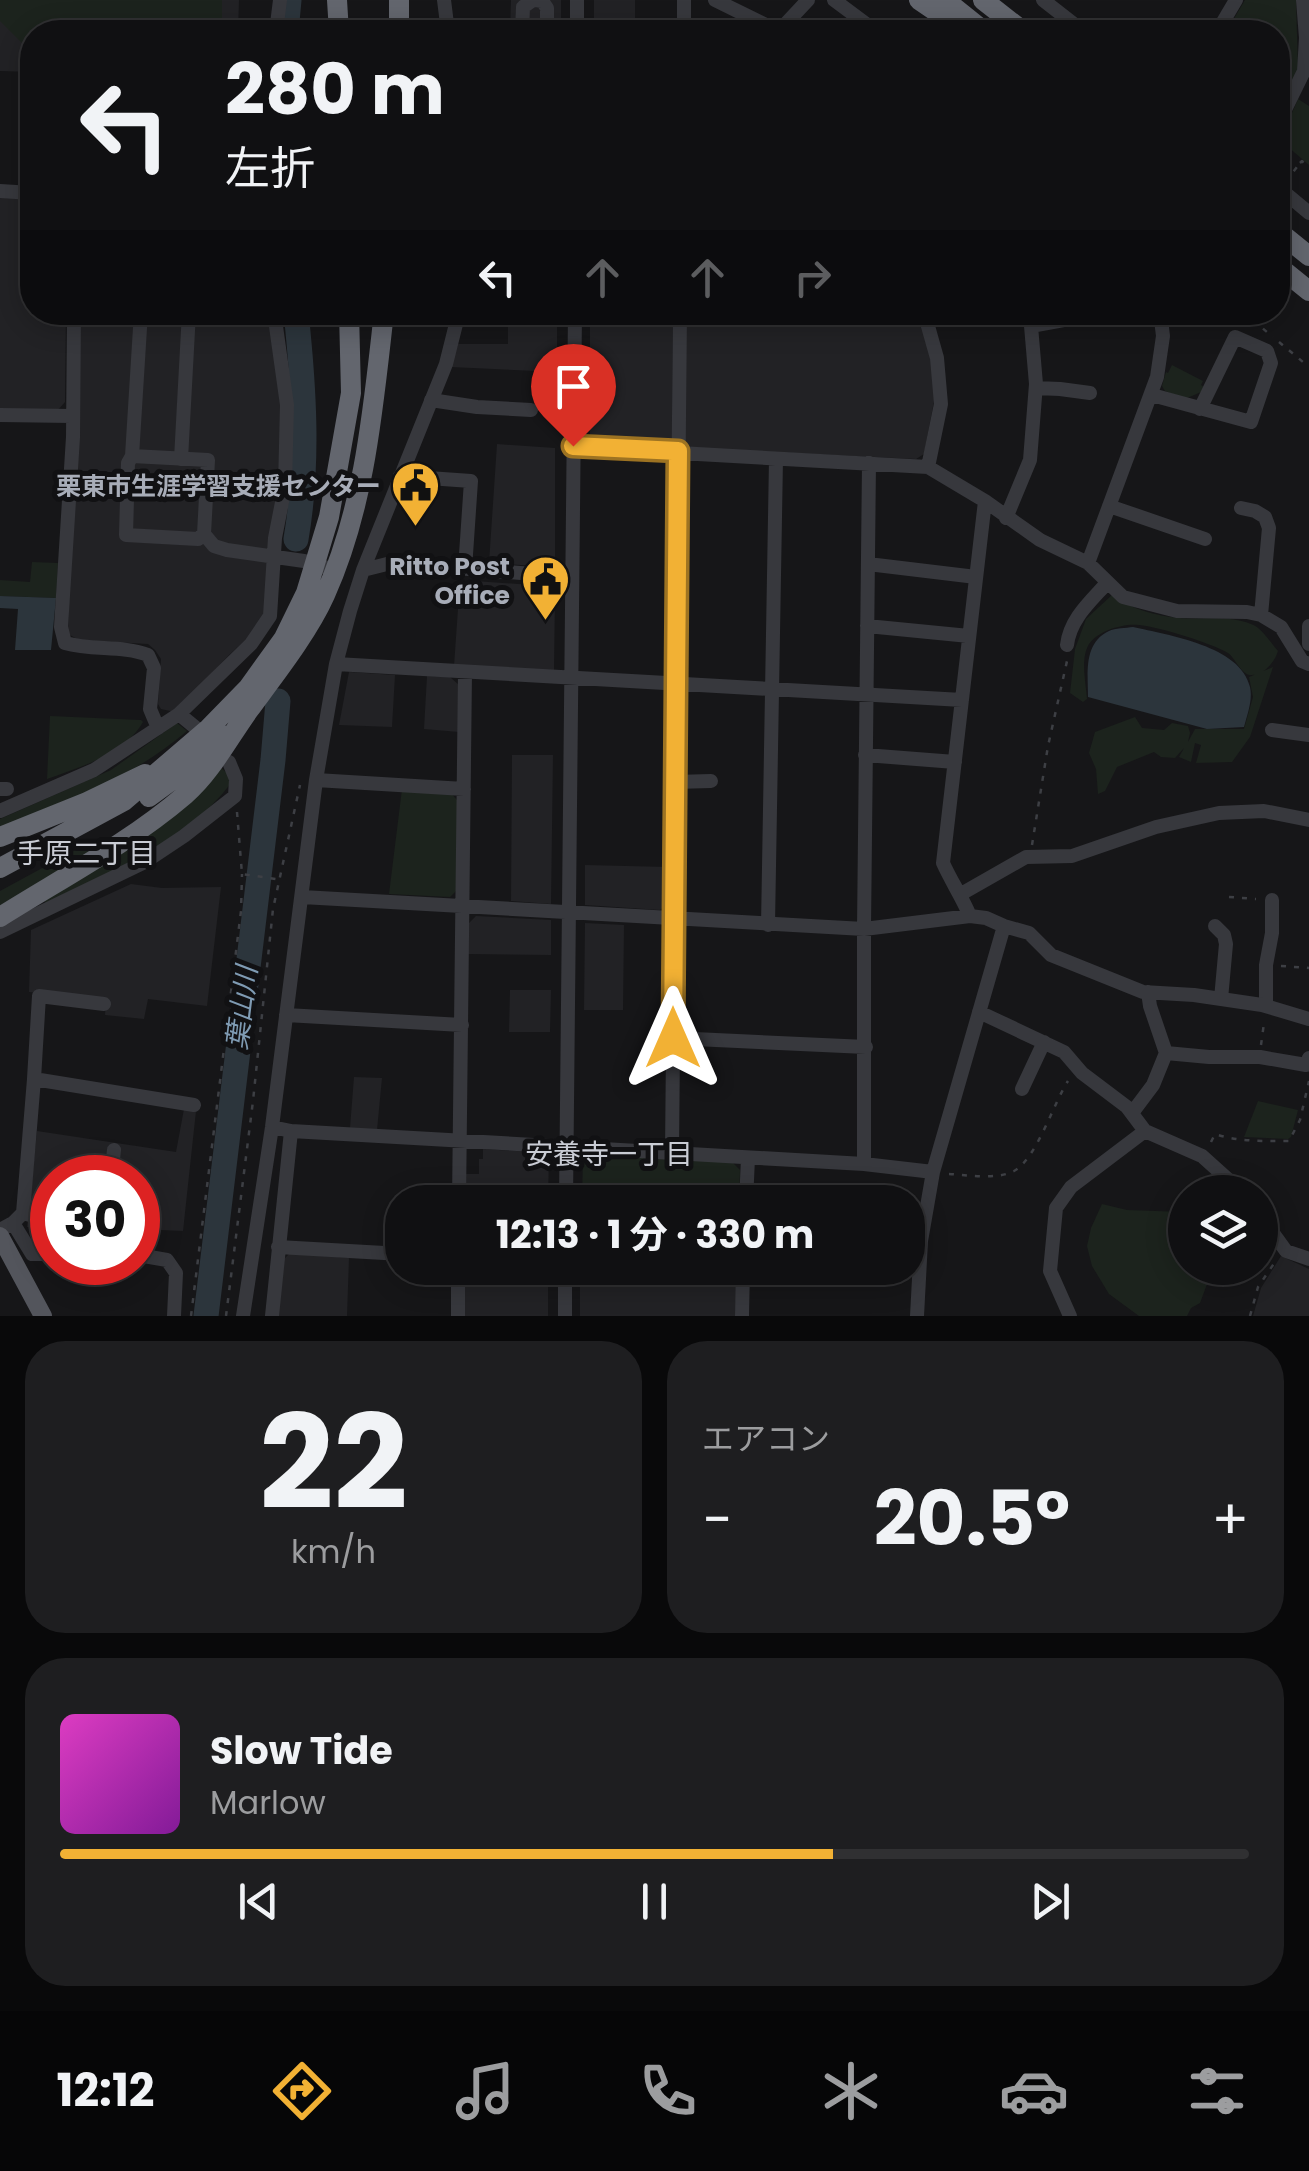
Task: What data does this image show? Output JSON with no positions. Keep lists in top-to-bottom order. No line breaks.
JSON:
{"districts":["手原二丁目","安養寺一丁目"],"water":["葉山川"],"places":{"public building":["栗東市生涯学習支援センター","Ritto Post Office"]},"page":{"turn":["280 m","左折"],"limit":"30","trip":"12:13 · 1 分 · 330 m","tile":[["22","km/h"],"エアコン"],"heat":["−","20.5°","+"],"song":["Slow Tide","Marlow"],"tabs":"12:12"}}
